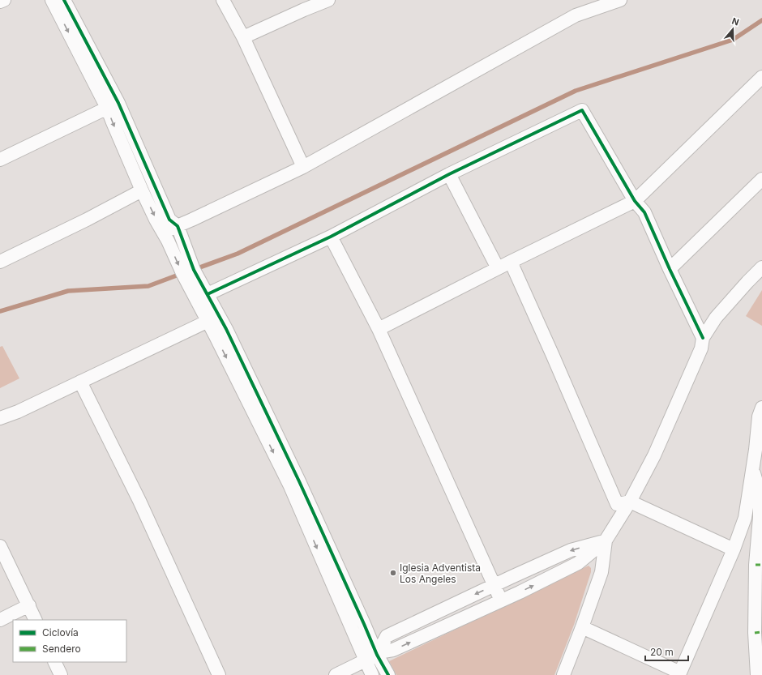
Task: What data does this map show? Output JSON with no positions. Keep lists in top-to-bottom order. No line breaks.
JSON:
{"places":["Iglesia Adventista Los Angeles"],"legend":["Ciclovía","Sendero"],"scale_bar":"20 m","north":"top"}
